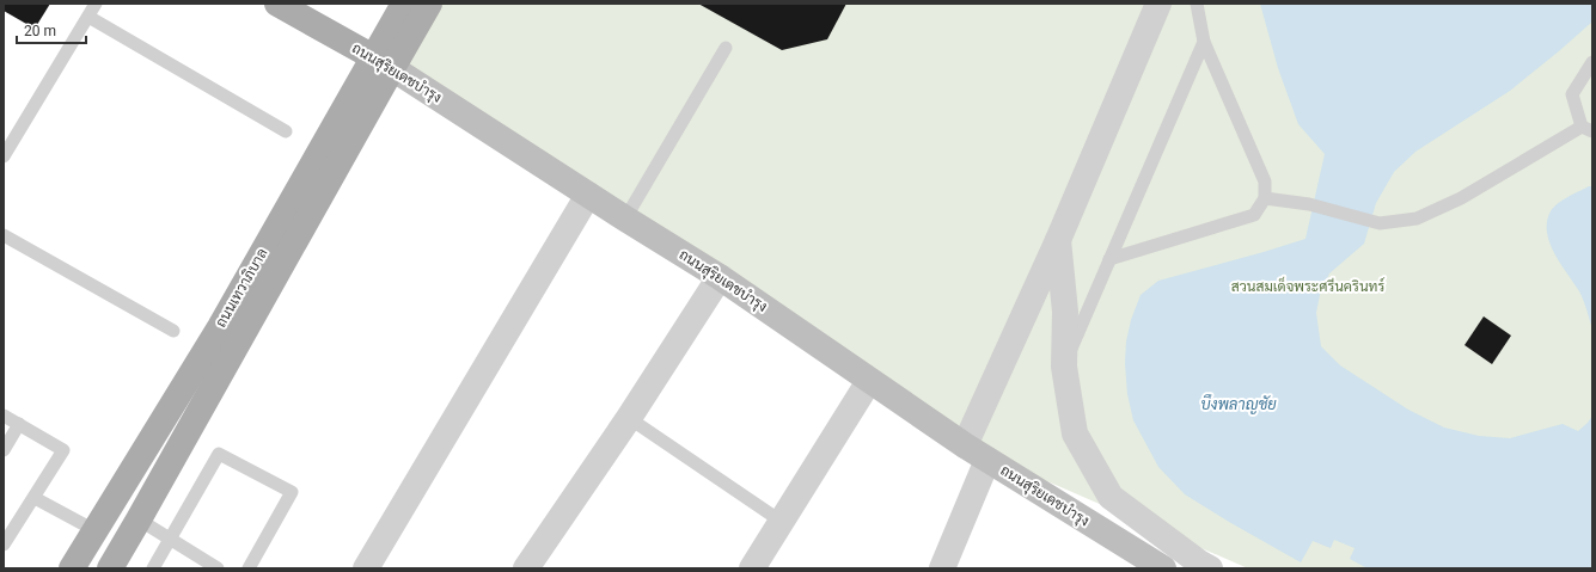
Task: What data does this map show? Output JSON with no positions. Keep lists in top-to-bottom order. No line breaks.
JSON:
{"streets":{"main road":["ถนนสุริยเดชบำรุง","ถนนเทวาภิบาล"]},"crossings":[["ถนนสุริยเดชบำรุง","ถนนเทวาภิบาล"]],"water":["บึงพลาญชัย"],"parks":["สวนสมเด็จพระศรีนครินทร์"],"scale_bar":"20 m"}
